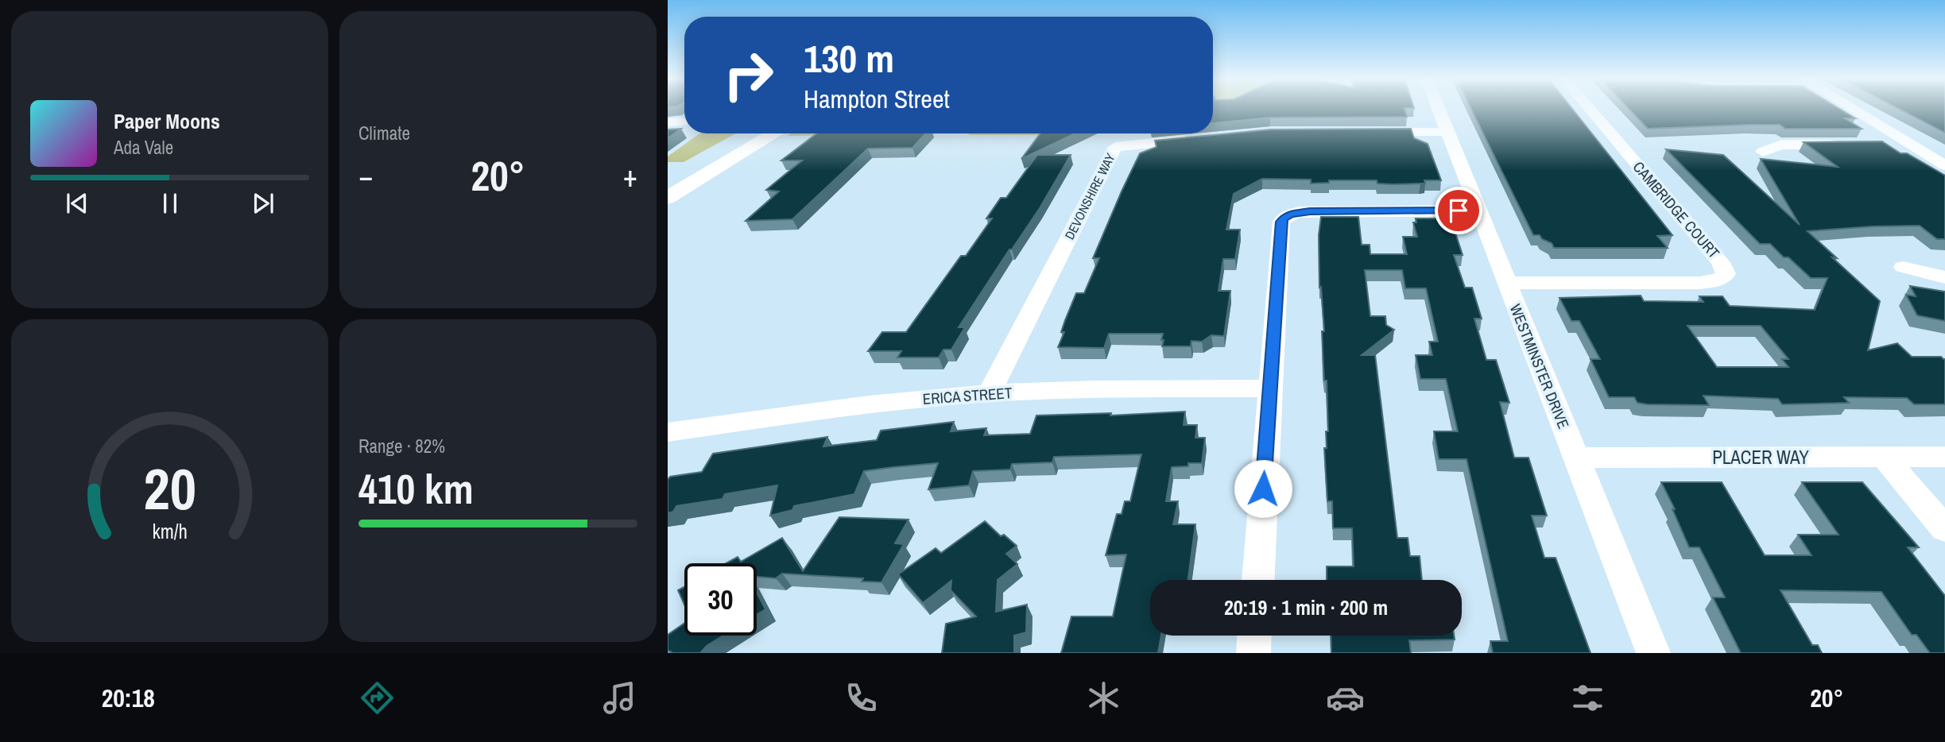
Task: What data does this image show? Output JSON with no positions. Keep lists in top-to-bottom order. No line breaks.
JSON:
{"streets":{"street":["DEVONSHIRE WAY","CAMBRIDGE COURT","WESTMINSTER DRIVE","ERICA STREET","PLACER WAY"]},"crossings":[["DEVONSHIRE WAY","ERICA STREET"],["CAMBRIDGE COURT","WESTMINSTER DRIVE"],["WESTMINSTER DRIVE","PLACER WAY"]],"page":{"tile":["Climate",["Range · 82%","410 km"]],"turn":["130 m","Hampton Street"],"song":["Paper Moons","Ada Vale"],"heat":["−","20°","+"],"limit":"30","trip":"20:19 · 1 min · 200 m","tabs":["20:18","20°"],"gauge":["20","km/h"]}}
